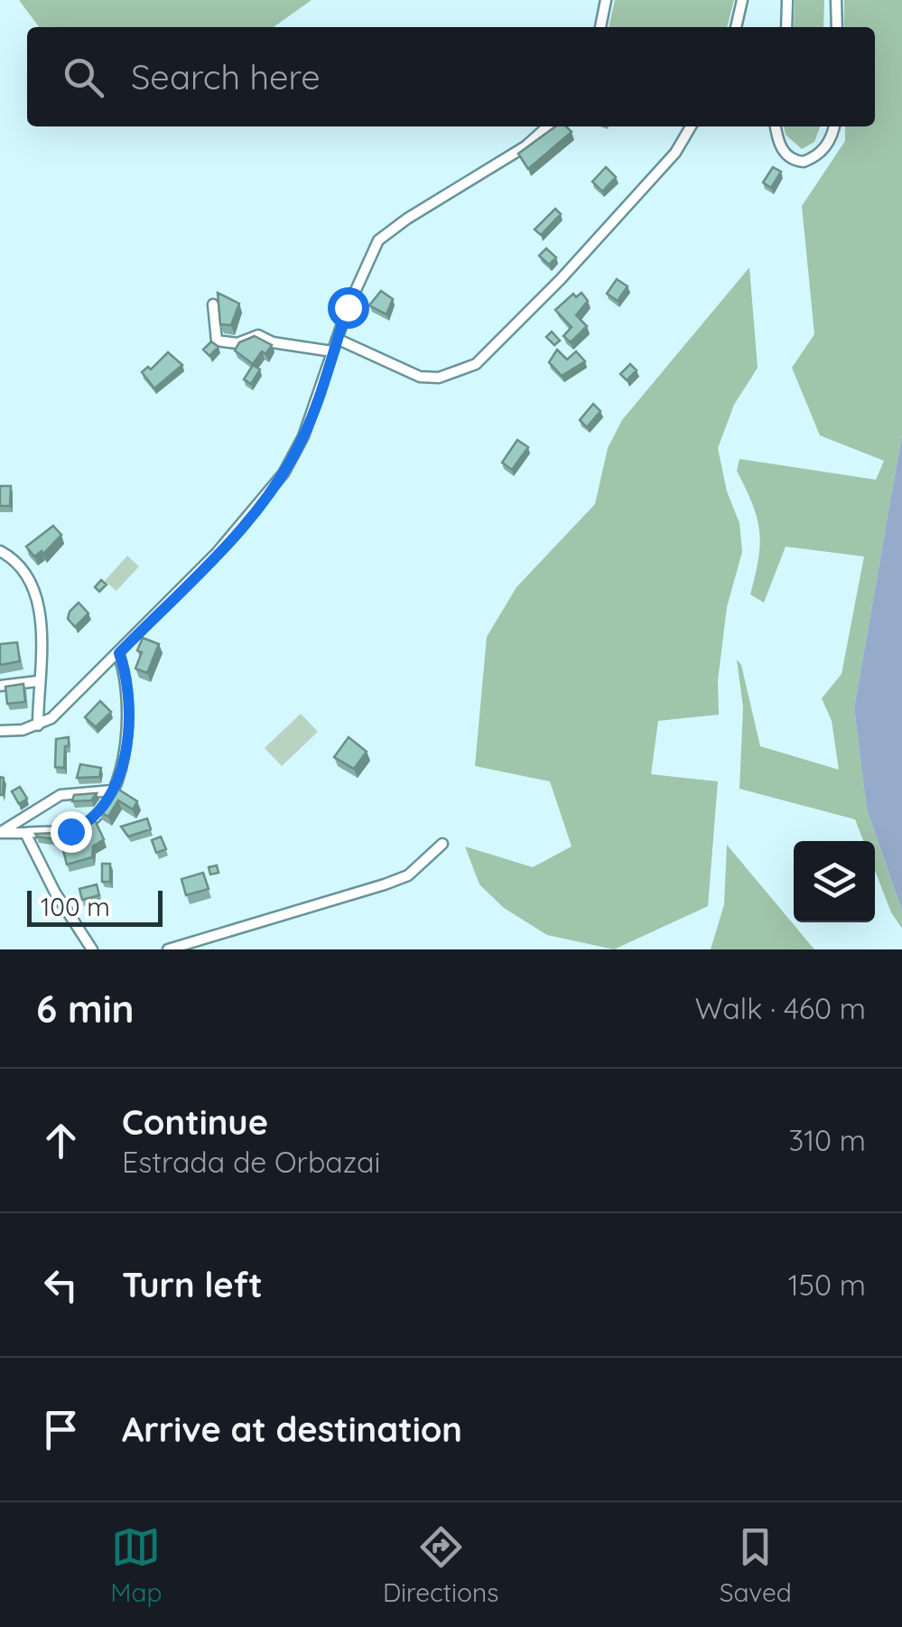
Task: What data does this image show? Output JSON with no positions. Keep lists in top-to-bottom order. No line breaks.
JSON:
{"scale_bar":"100 m","page":{"search":"Search here","scale":"100 m","heading":["6 min","Walk · 460 m"],"list":[["Continue","Estrada de Orbazai","310 m"],["Turn left","150 m"],"Arrive at destination"],"nav":["Map","Directions","Saved"]}}
